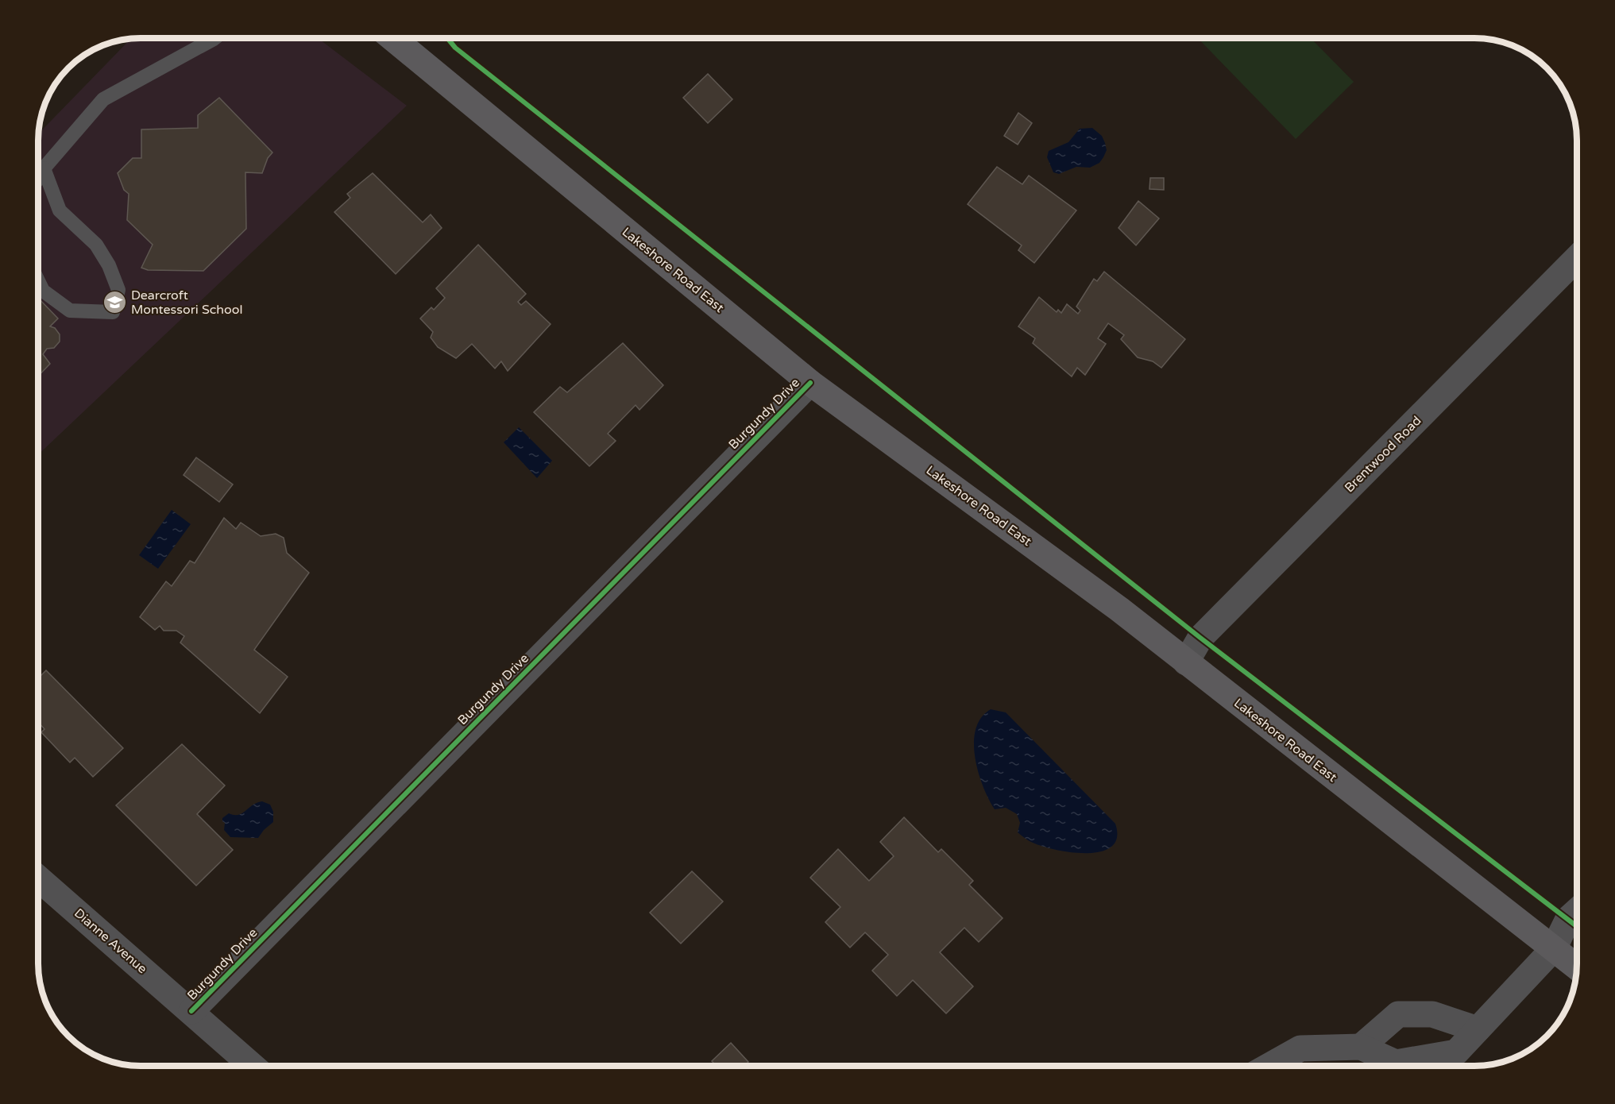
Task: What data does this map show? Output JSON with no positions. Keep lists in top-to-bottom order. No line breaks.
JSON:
{"streets":{"main road":["Lakeshore Road East"],"street":["Burgundy Drive","Brentwood Road","Dianne Avenue"]},"crossings":[["Lakeshore Road East","Burgundy Drive"],["Lakeshore Road East","Brentwood Road"],["Burgundy Drive","Dianne Avenue"]],"places":{"school or university":["Dearcroft Montessori School"]}}
